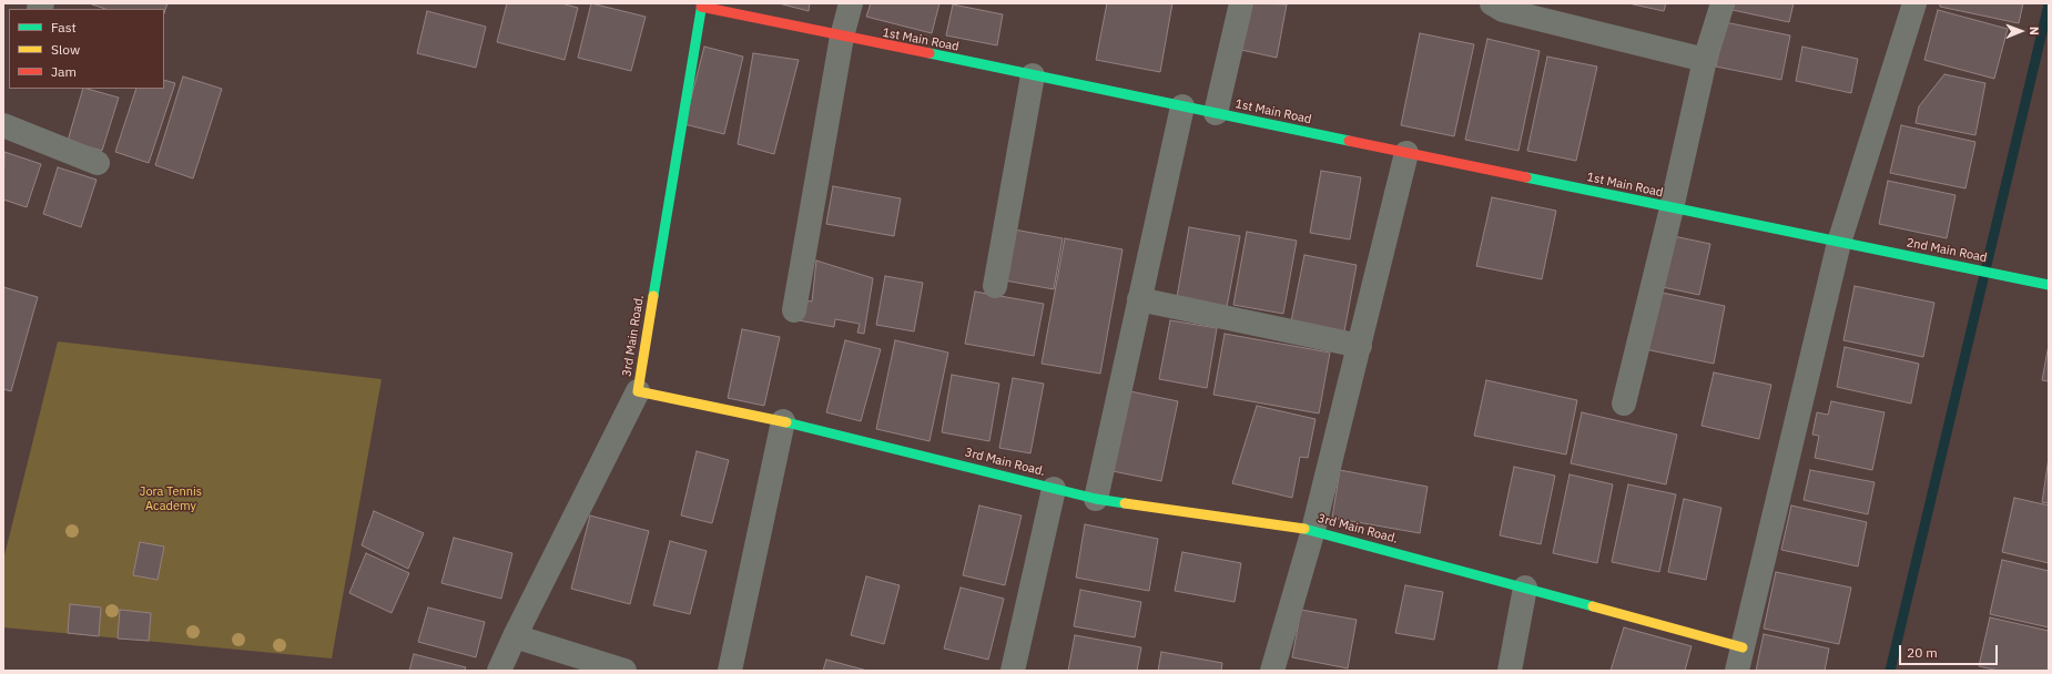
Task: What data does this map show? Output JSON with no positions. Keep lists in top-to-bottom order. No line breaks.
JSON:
{"streets":{"street":["1st Main Road","2nd Main Road","3rd Main Road."]},"crossings":[["1st Main Road","2nd Main Road"],["1st Main Road","3rd Main Road."]],"parks":["Jora Tennis Academy"],"legend":["Fast","Slow","Jam"],"scale_bar":"20 m","north":"right"}
